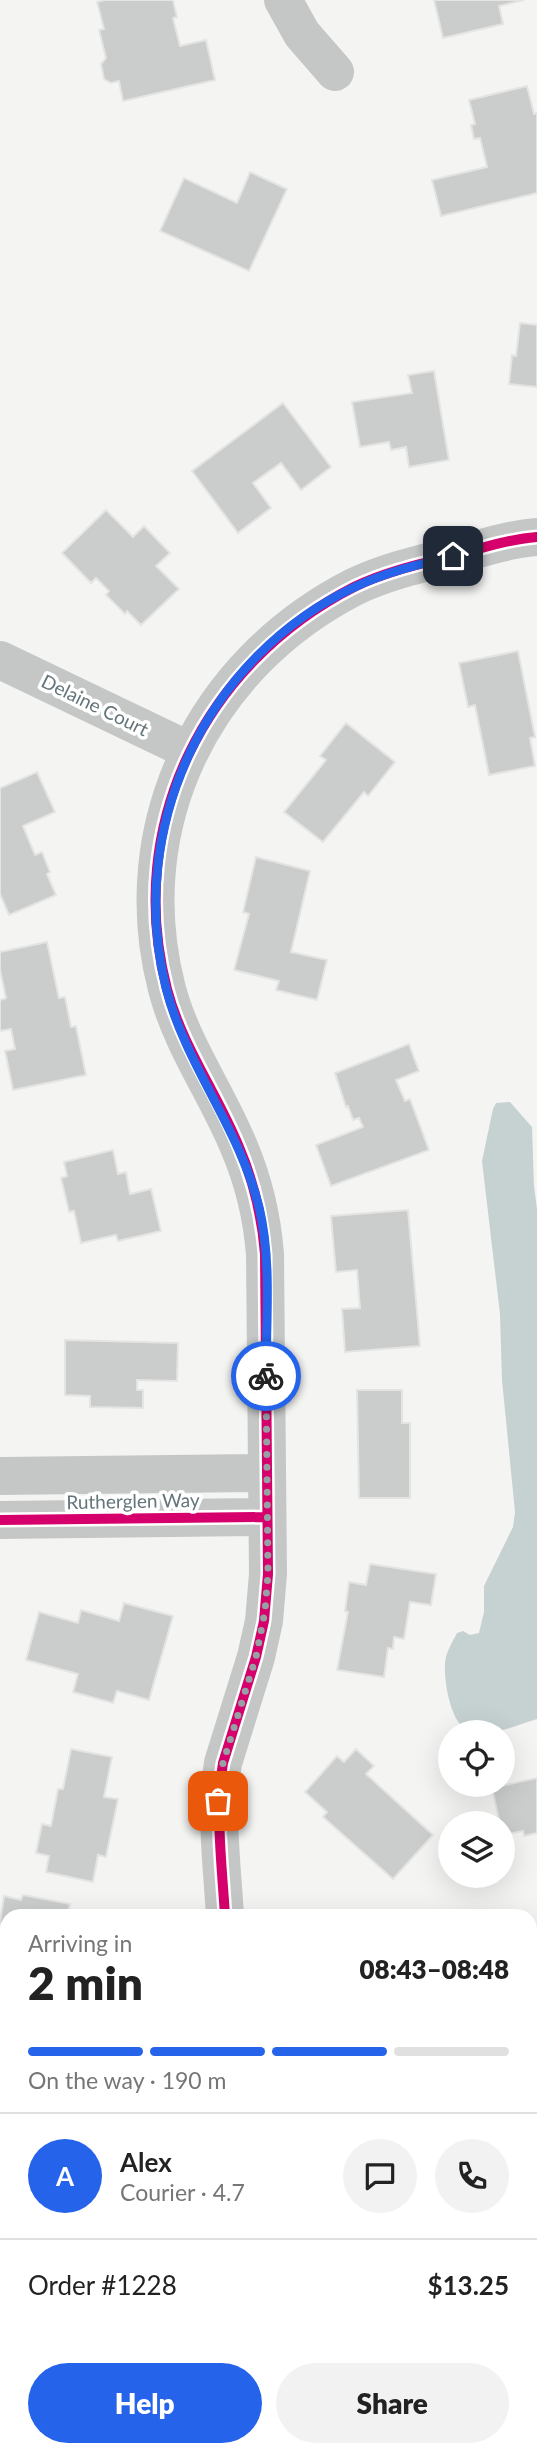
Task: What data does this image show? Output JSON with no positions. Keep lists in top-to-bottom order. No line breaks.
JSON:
{"streets":{"street":["Delaine Court","Rutherglen Way"]},"page":{"heading":["2 min","Arriving in","08:43–08:48"],"panel":["Alex","Courier · 4.7","Order #1228","$13.25"],"bar":"On the way · 190 m","round":"A","buttons":["Help","Share"]}}
